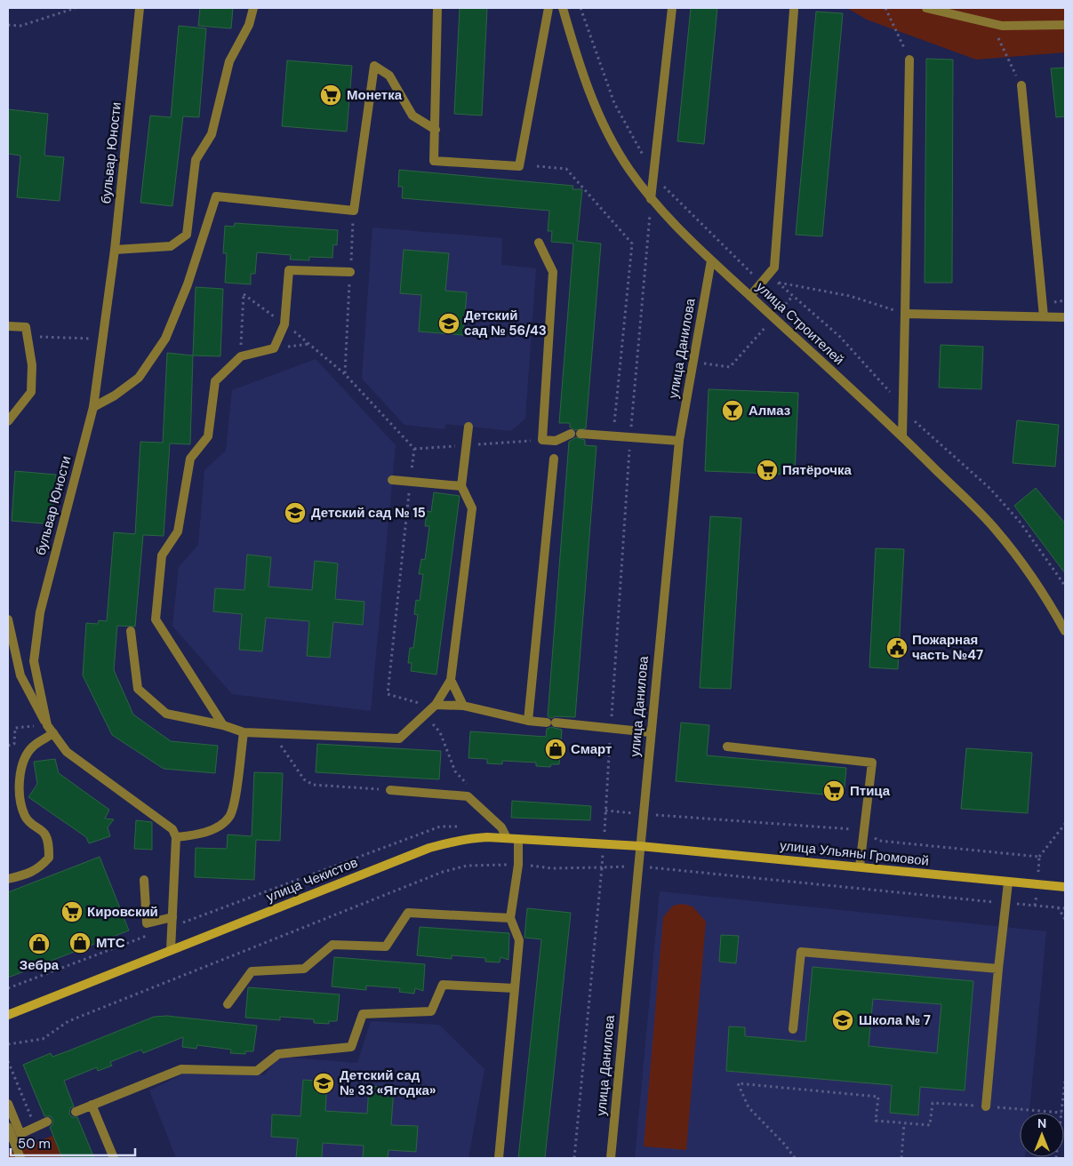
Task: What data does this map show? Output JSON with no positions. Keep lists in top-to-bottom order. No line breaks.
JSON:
{"streets":{"street":["бульвар Юности","улица Строителей","улица Данилова","улица Ульяны Громовой","улица Чекистов"]},"crossings":[["улица Строителей","улица Данилова"],["улица Данилова","улица Ульяны Громовой"],["улица Данилова","улица Чекистов"],["улица Ульяны Громовой","улица Чекистов"]],"places":{"supermarket":["Монетка","Пятёрочка","Птица","Кировский"],"school or university":["Детский сад № 56/43","Детский сад № 15","Школа № 7","Детский сад № 33 «Ягодка»"],"bar":["Алмаз"],"public building":["Пожарная часть №47"],"shop":["Смарт","МТС","Зебра"]},"scale_bar":"50 m","north":"top"}
